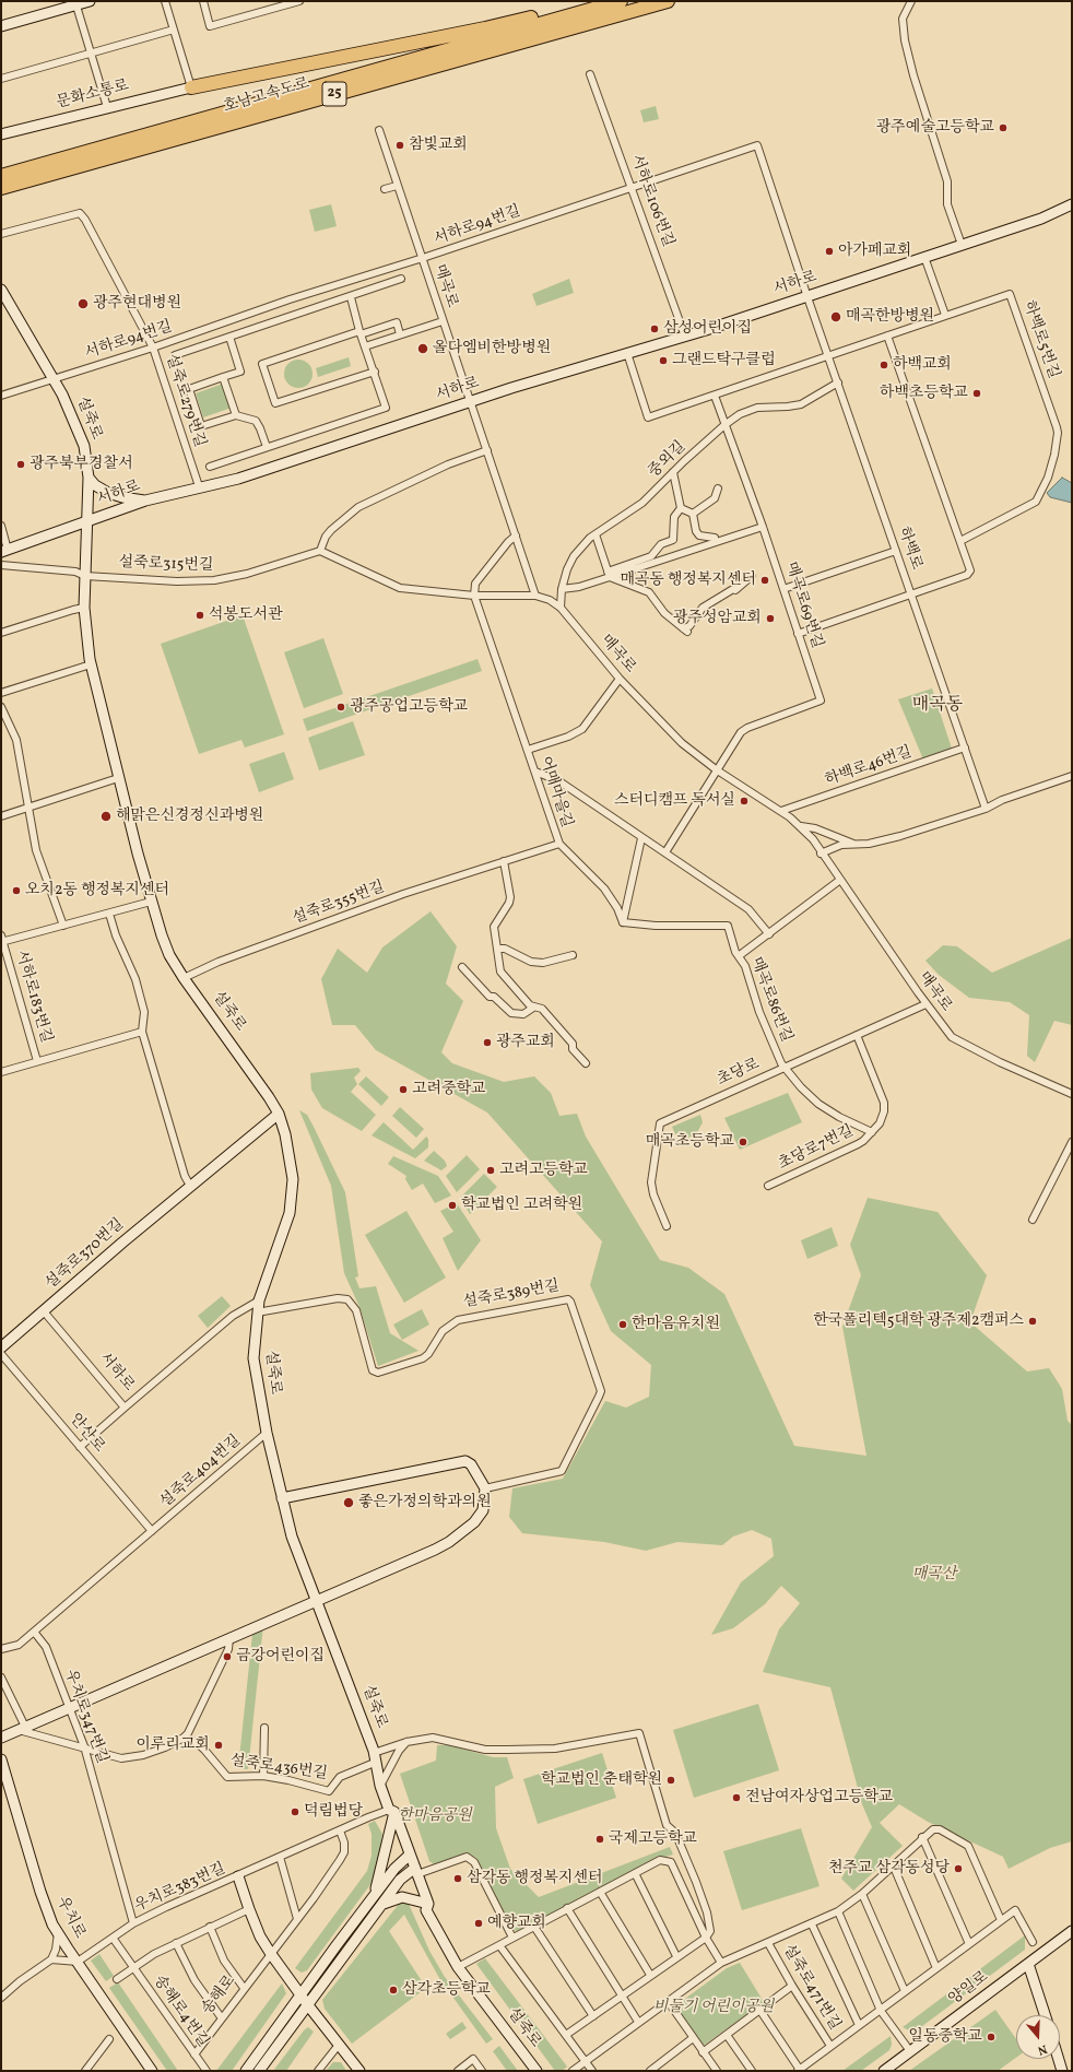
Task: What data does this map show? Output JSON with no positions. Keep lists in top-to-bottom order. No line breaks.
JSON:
{"streets":{"highway":["25","호남고속도로"],"main road":["문화소통로","서하로","설죽로","설죽로370번길","우치로","양일로"],"street":["서하로106번길","서하로94번길","매곡로","하백로5번길","설죽로279번길","중외길","하백로","설죽로315번길","매곡로69번길","하백로46번길","어매마을길","설죽로355번길","서하로183번길","매곡로86번길","초당로","초당로7번길","설죽로389번길","안산로","설죽로404번길","우치로347번길","설죽로436번길","우치로383번길","설죽로471번길","송해로","송해로4번길"]},"crossings":[["서하로106번길","서하로94번길"],["서하로106번길","서하로"],["서하로94번길","서하로"],["서하로94번길","매곡로"],["서하로94번길","설죽로279번길"],["서하로94번길","설죽로"],["서하로94번길","하백로"],["서하로","매곡로"],["서하로","하백로5번길"],["서하로","설죽로279번길"],["서하로","설죽로"],["서하로","하백로"],["서하로","설죽로370번길"],["서하로","안산로"],["매곡로","중외길"],["매곡로","하백로"],["매곡로","매곡로69번길"],["매곡로","하백로46번길"],["매곡로","매곡로86번길"],["매곡로","초당로"],["하백로5번길","하백로"],["하백로5번길","매곡로69번길"],["설죽로","설죽로315번길"],["설죽로","설죽로355번길"],["설죽로","설죽로370번길"],["설죽로","설죽로389번길"],["설죽로","설죽로404번길"],["설죽로","설죽로436번길"],["설죽로","우치로383번길"],["중외길","하백로"],["중외길","매곡로69번길"],["하백로","하백로46번길"],["어매마을길","설죽로355번길"],["매곡로86번길","초당로"],["매곡로86번길","초당로7번길"],["초당로","초당로7번길"],["안산로","설죽로404번길"],["우치로347번길","우치로383번길"],["우치로383번길","우치로"],["우치로383번길","송해로"],["우치로383번길","송해로4번길"],["송해로","송해로4번길"]],"districts":["매곡동"],"parks":["매곡산","한마음공원","비둘기 어린이공원"],"places":["광주예술고등학교","참빛교회","아가페교회","광주현대병원","매곡한방병원","삼성어린이집","올다엠비한방병원","그랜드탁구클럽","하백교회","하백초등학교","광주북부경찰서","매곡동 행정복지센터","석봉도서관","광주성암교회","광주공업고등학교","스터디캠프 독서실","해맑은신경정신과병원","오치2동 행정복지센터","광주교회","고려중학교","매곡초등학교","고려고등학교","학교법인 고려학원","한국폴리텍5대학 광주제2캠퍼스","한마음유치원","좋은가정의학과의원","금강어린이집","이루리교회","학교법인 춘태학원","전남여자상업고등학교","덕림법당","국제고등학교","천주교 삼각동성당","삼각동 행정복지센터","예향교회","삼각초등학교","일동중학교"],"north":"bottom"}
